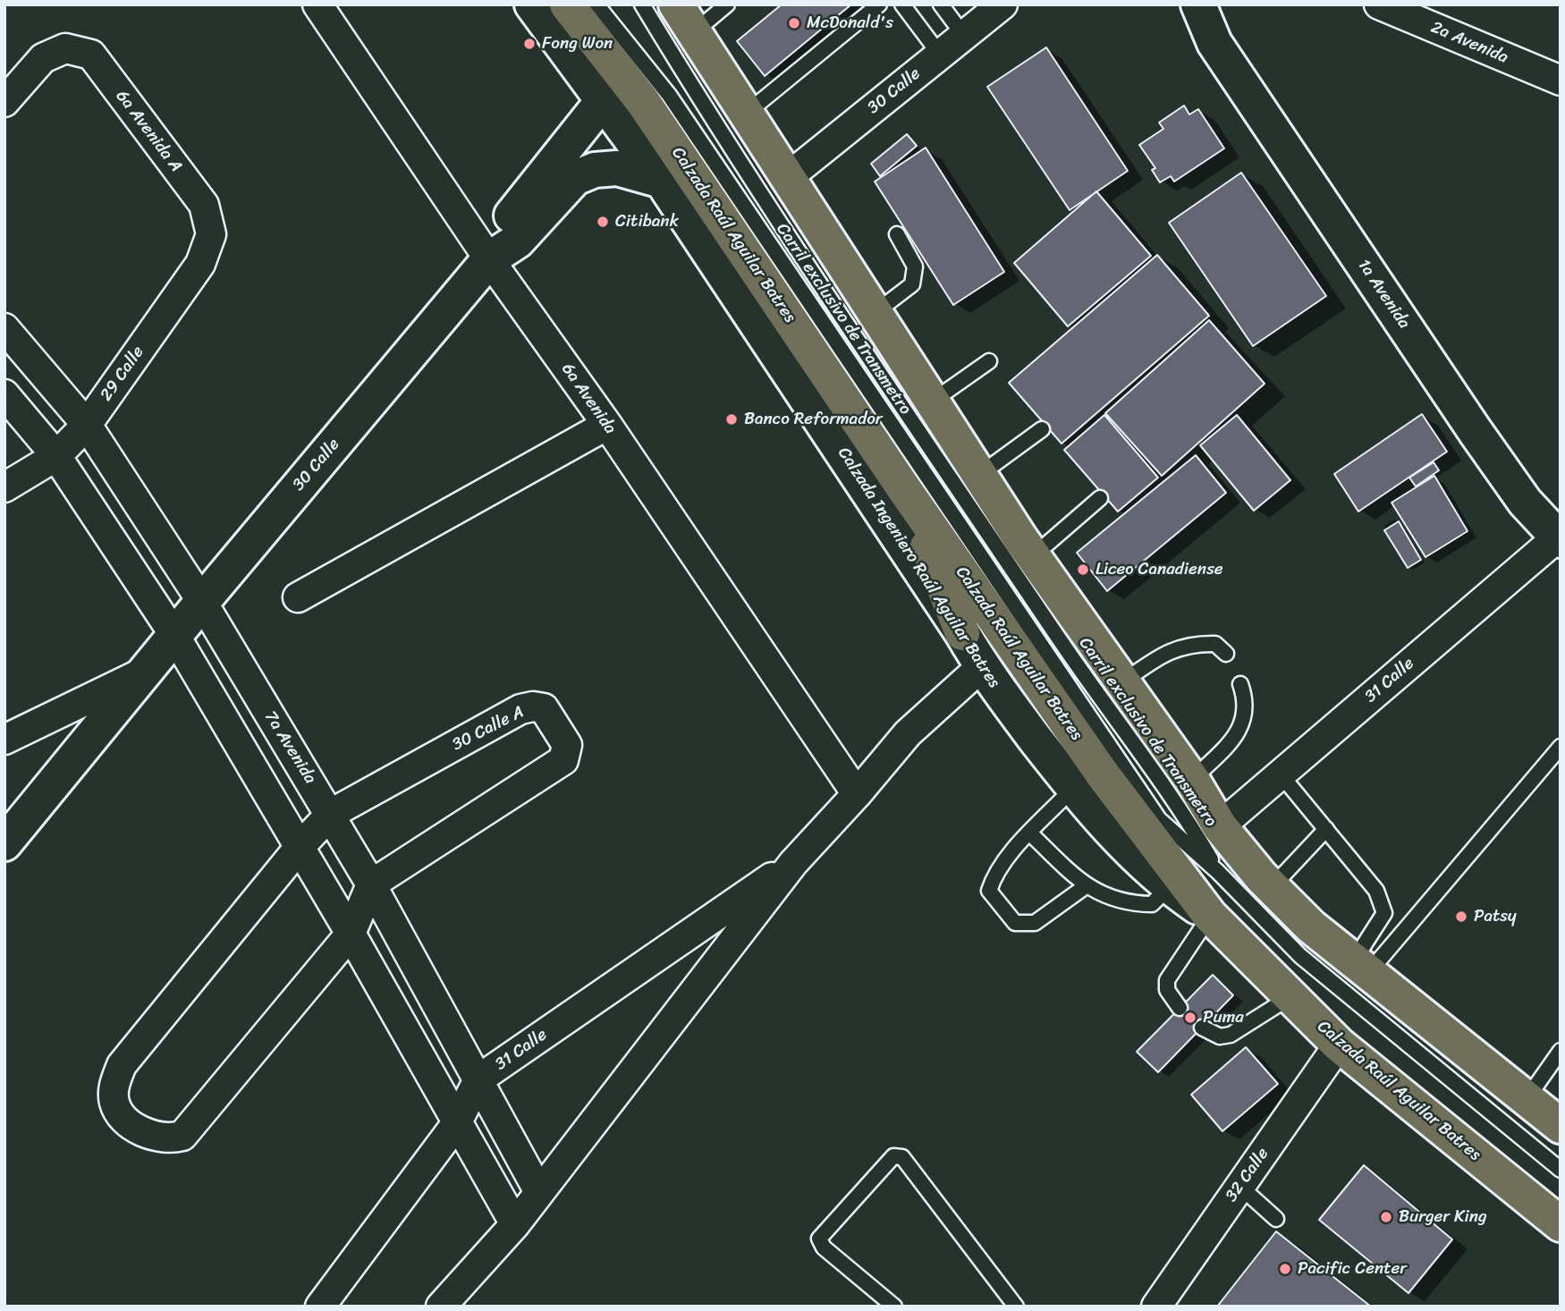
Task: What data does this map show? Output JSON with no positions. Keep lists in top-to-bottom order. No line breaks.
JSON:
{"streets":{"highway":["Calzada Raúl Aguilar Batres"],"street":["2a Avenida","30 Calle","6a Avenida A","1a Avenida","29 Calle","6a Avenida","Calzada Ingeniero Raúl Aguilar Batres","31 Calle","30 Calle A","7a Avenida","32 Calle"],"lane":["Carril exclusivo de Transmetro"]},"crossings":[["30 Calle","6a Avenida"],["30 Calle","Calzada Ingeniero Raúl Aguilar Batres"],["30 Calle","7a Avenida"],["6a Avenida A","29 Calle"],["Calzada Raúl Aguilar Batres","Calzada Ingeniero Raúl Aguilar Batres"],["Calzada Raúl Aguilar Batres","32 Calle"],["1a Avenida","31 Calle"],["29 Calle","7a Avenida"],["6a Avenida","31 Calle"],["Calzada Ingeniero Raúl Aguilar Batres","31 Calle"],["31 Calle","7a Avenida"],["30 Calle A","7a Avenida"]],"places":["McDonald's","Fong Won","Citibank","Banco Reformador","Liceo Canadiense","Patsy","Puma","Burger King","Pacific Center"]}
